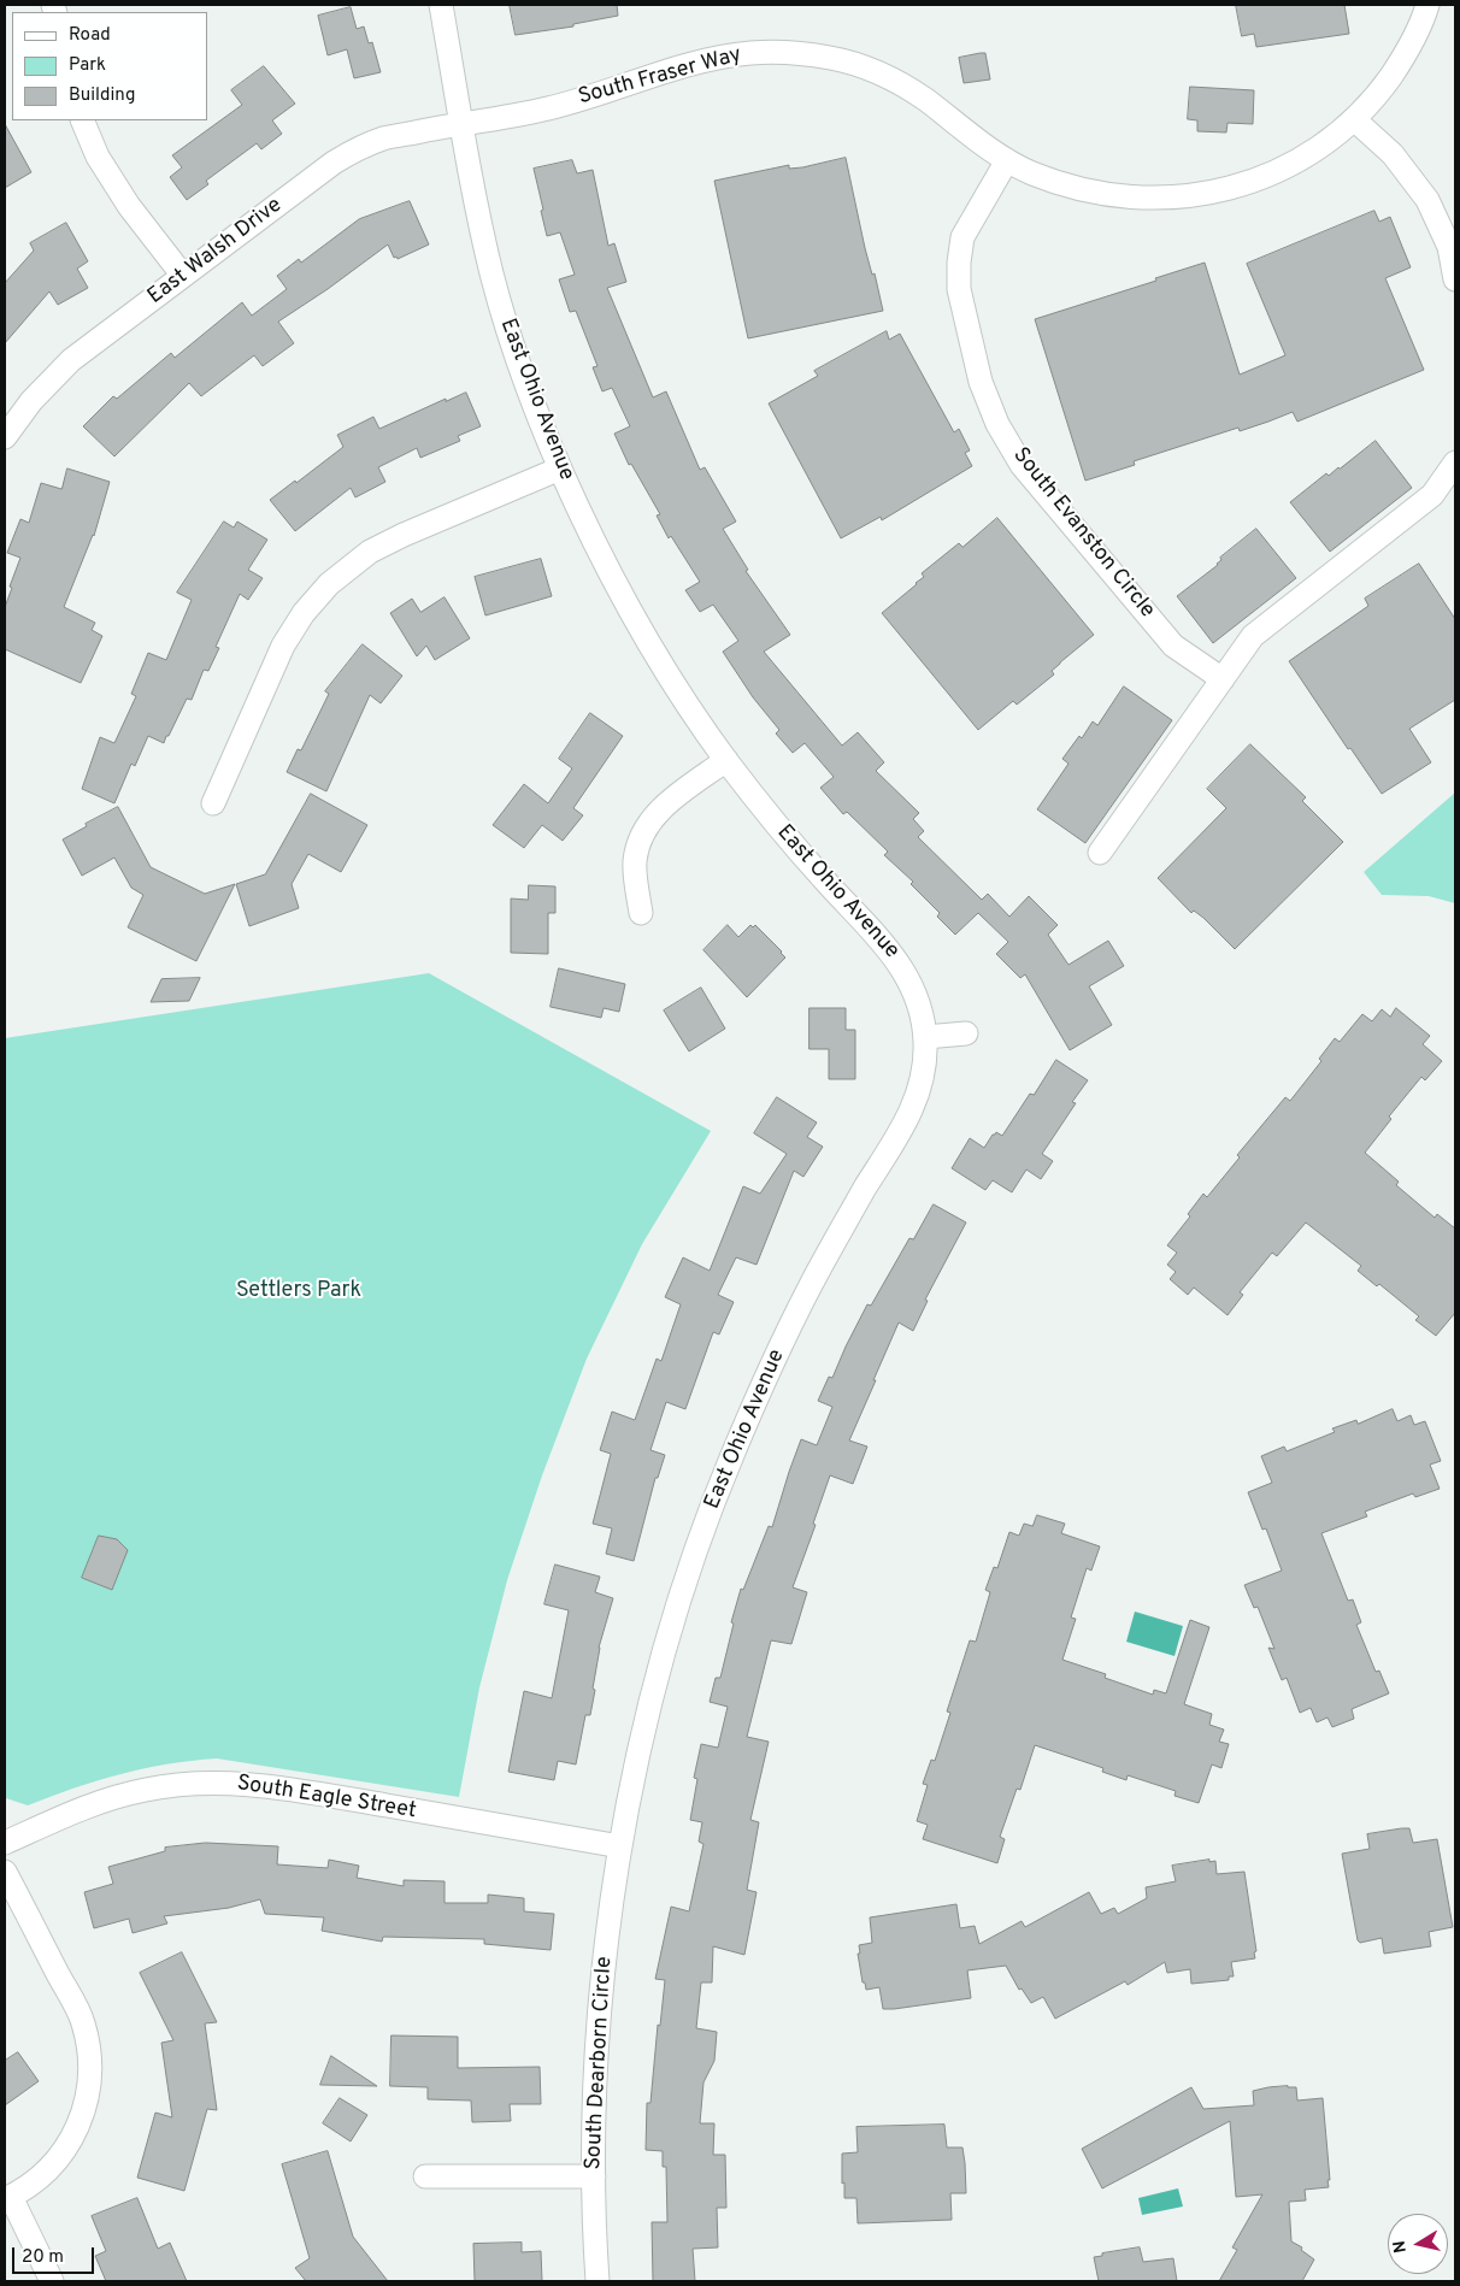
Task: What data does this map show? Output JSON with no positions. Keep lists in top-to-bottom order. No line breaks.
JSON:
{"streets":{"street":["South Fraser Way","East Walsh Drive","East Ohio Avenue","South Evanston Circle","South Eagle Street","South Dearborn Circle"]},"crossings":[["South Fraser Way","East Walsh Drive"],["South Fraser Way","East Ohio Avenue"],["South Fraser Way","South Evanston Circle"],["East Walsh Drive","East Ohio Avenue"],["East Ohio Avenue","South Eagle Street"],["East Ohio Avenue","South Dearborn Circle"],["South Eagle Street","South Dearborn Circle"]],"parks":["Settlers Park"],"legend":["Road","Park","Building"],"scale_bar":"20 m","north":"left"}
